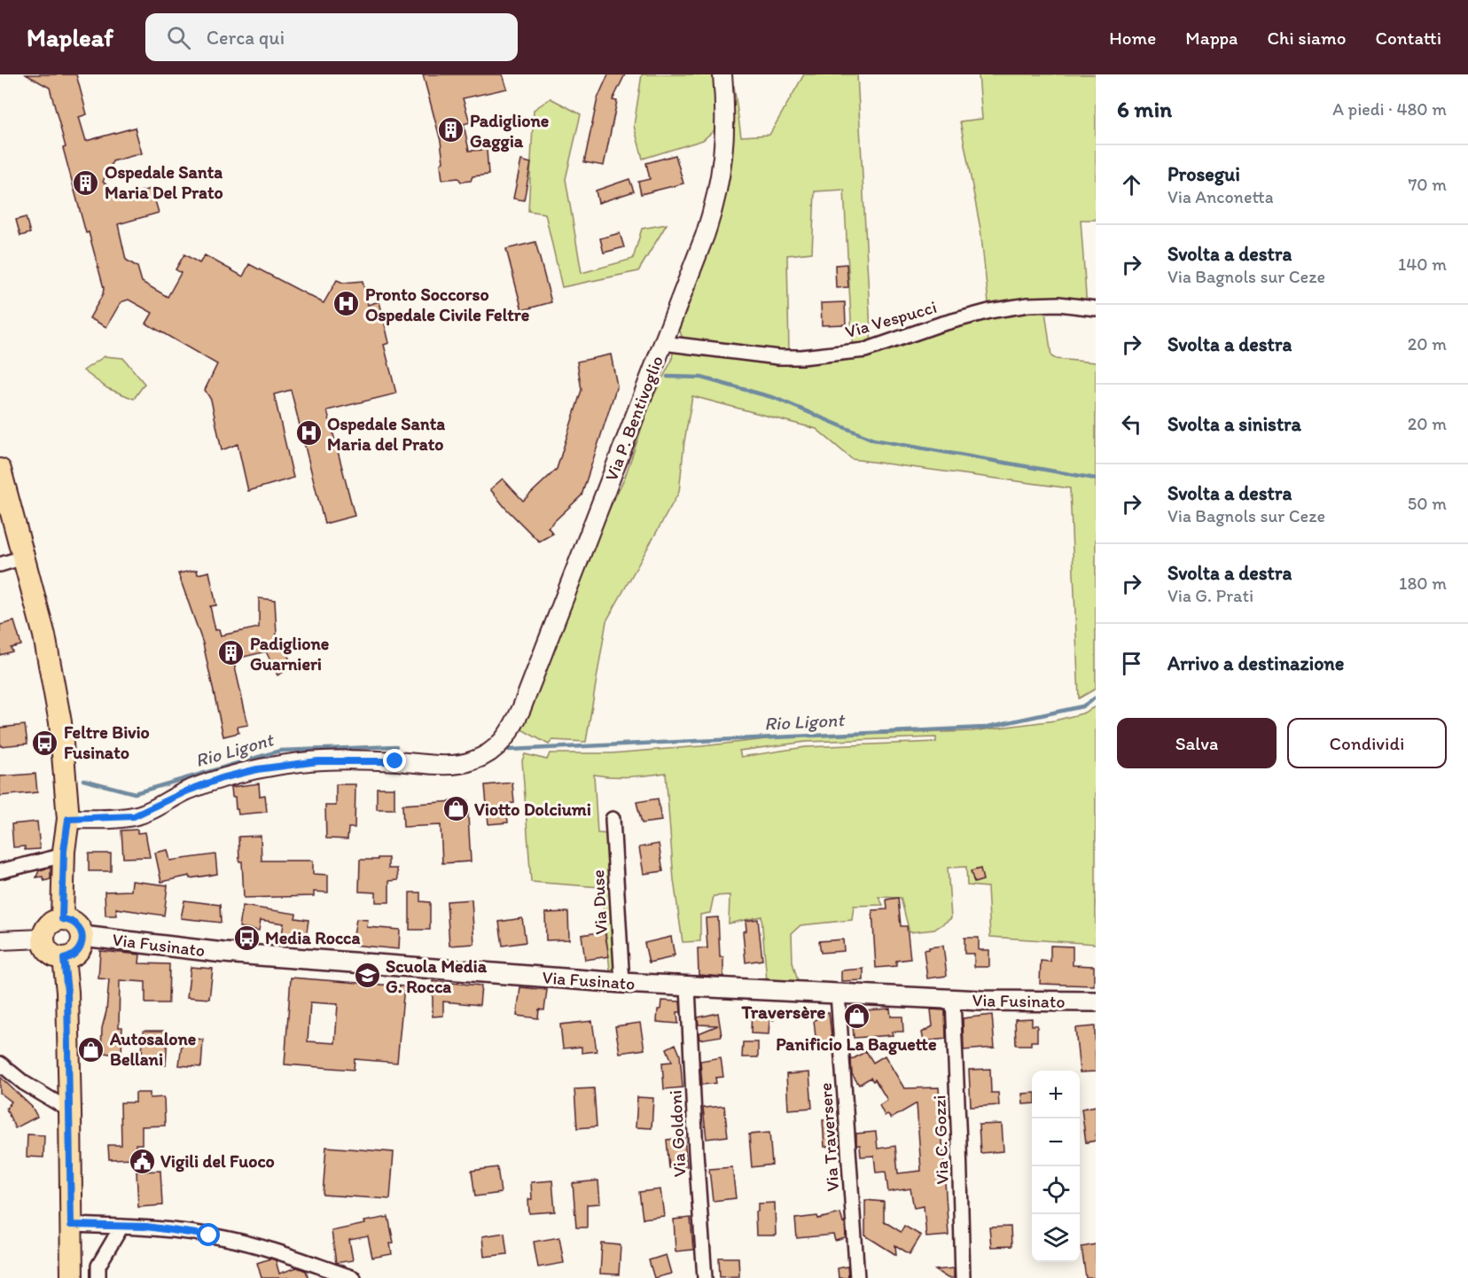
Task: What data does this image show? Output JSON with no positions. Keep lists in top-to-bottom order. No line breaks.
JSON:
{"streets":{"main road":["Via Fusinato"],"street":["Via Vespucci","Via P. Bentivoglio","Via Duse","Via Goldoni","Via Traversere","Via C. Gozzi"]},"crossings":[["Via Vespucci","Via P. Bentivoglio"],["Via Duse","Via Fusinato"],["Via Fusinato","Via Goldoni"],["Via Fusinato","Via Traversere"],["Via Fusinato","Via C. Gozzi"]],"districts":["Traversère"],"water":["Rio Ligont"],"places":{"building":["Padiglione Gaggia","Ospedale Santa Maria Del Prato","Padiglione Guarnieri"],"hospital":["Pronto Soccorso Ospedale Civile Feltre","Ospedale Santa Maria del Prato"],"bus stop":["Feltre Bivio Fusinato","Media Rocca"],"shop":["Viotto Dolciumi","Panificio La Baguette","Autosalone Bellani"],"school or university":["Scuola Media G. Rocca"],"public building":["Vigili del Fuoco"]},"page":{"header":"Mapleaf","search":"Cerca qui","nav":["Home","Mappa","Chi siamo","Contatti"],"heading":["6 min","A piedi · 480 m"],"list":[["Prosegui","Via Anconetta","70 m"],["Svolta a destra","Via Bagnols sur Ceze","140 m"],["Svolta a destra","20 m"],["Svolta a sinistra","20 m"],["Svolta a destra","Via Bagnols sur Ceze","50 m"],["Svolta a destra","Via G. Prati","180 m"],"Arrivo a destinazione"],"buttons":["Salva","Condividi"],"map_buttons":["+","−"]}}
